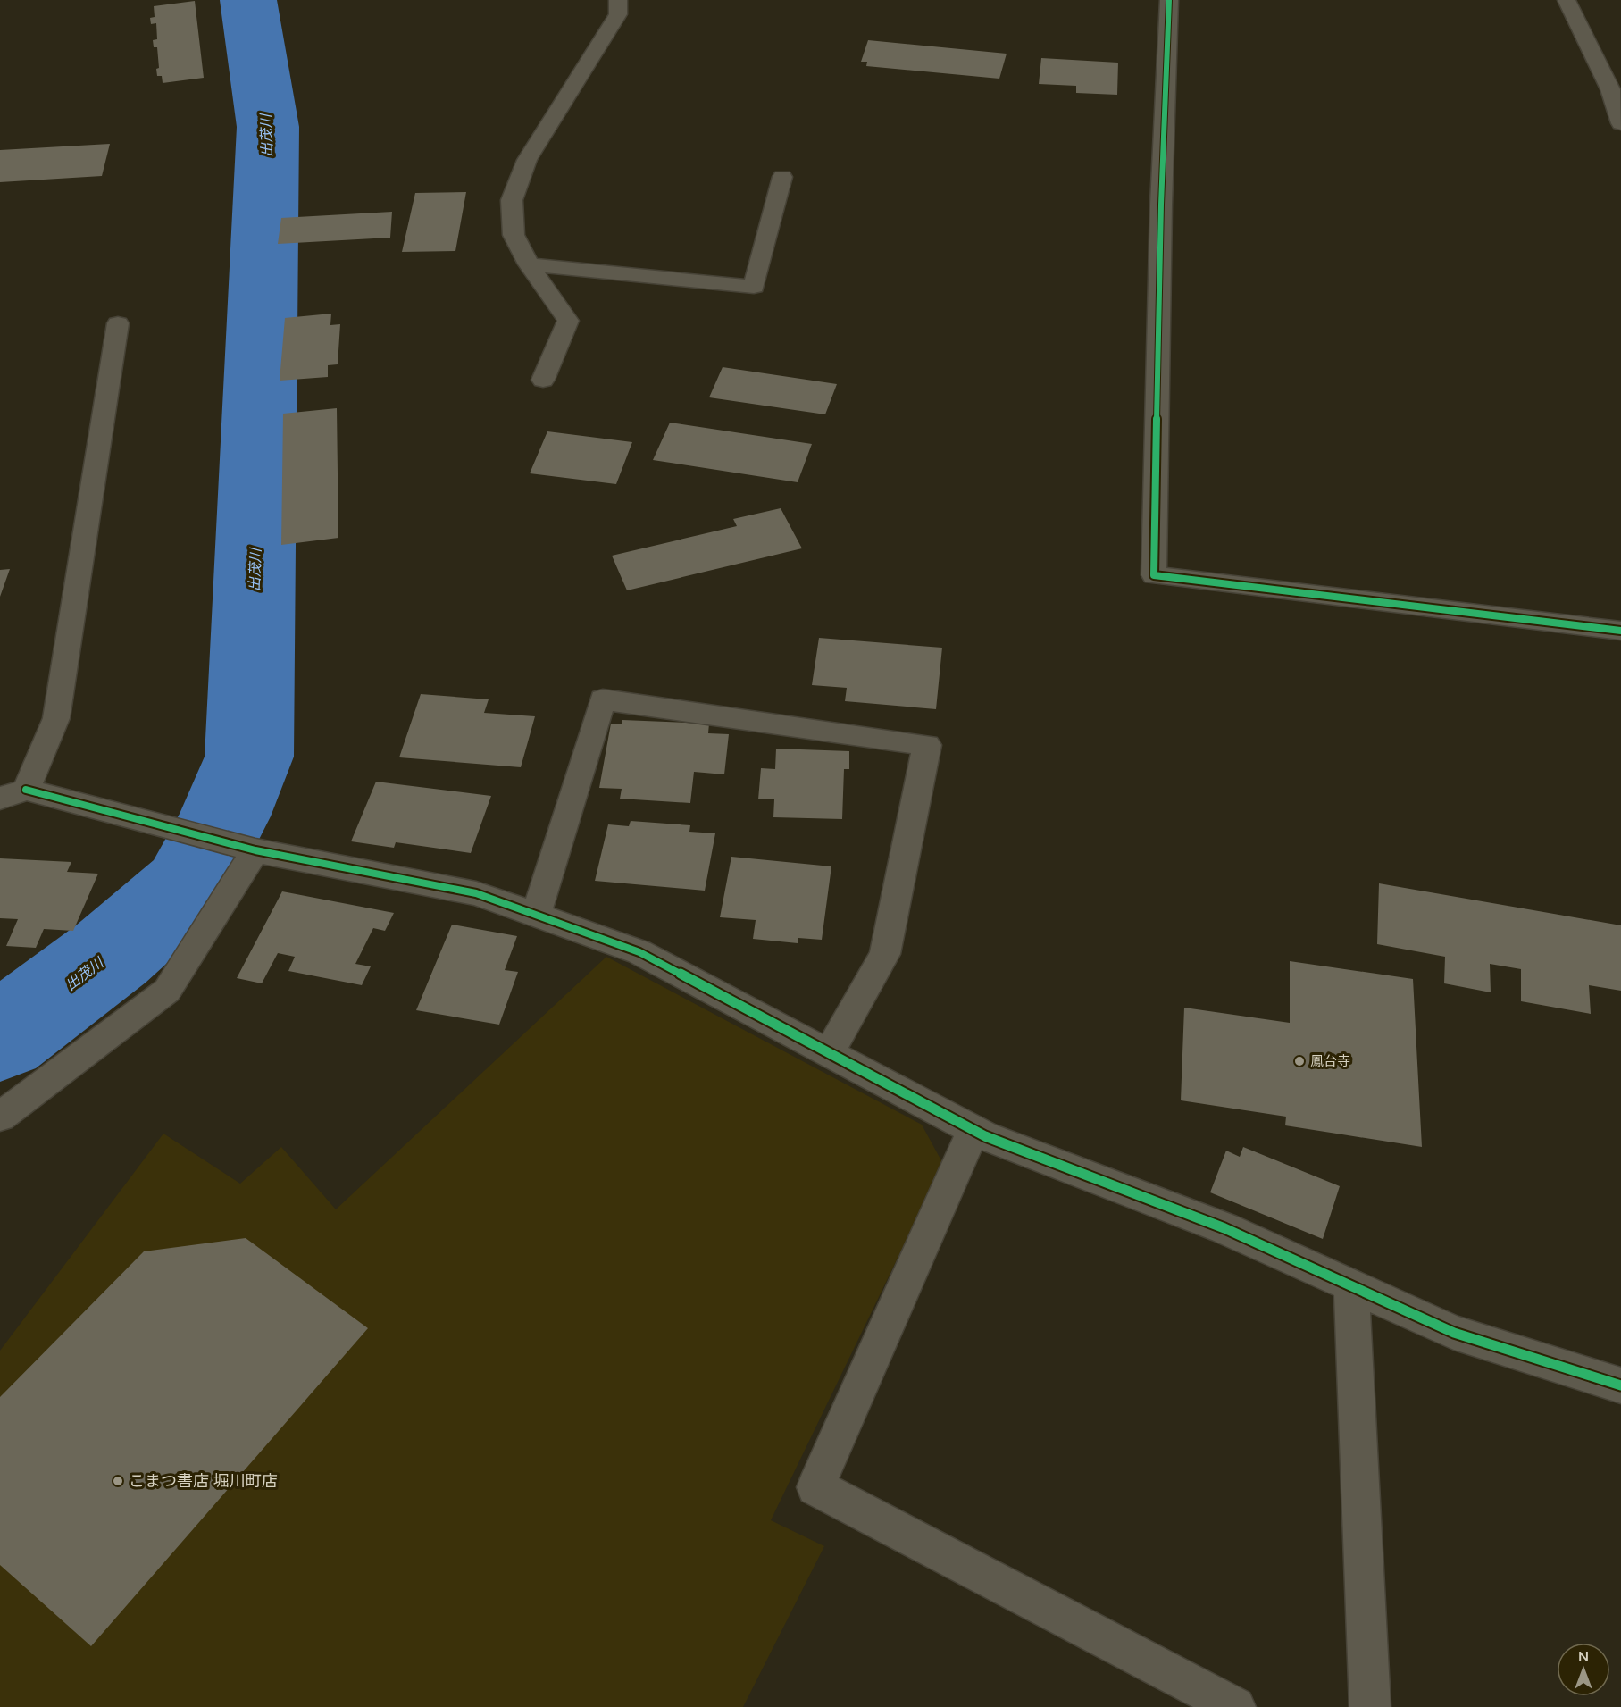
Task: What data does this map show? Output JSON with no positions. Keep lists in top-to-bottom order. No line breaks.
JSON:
{"water":["出茂川"],"places":["鳳台寺","こまつ書店 堀川町店"],"north":"top"}
